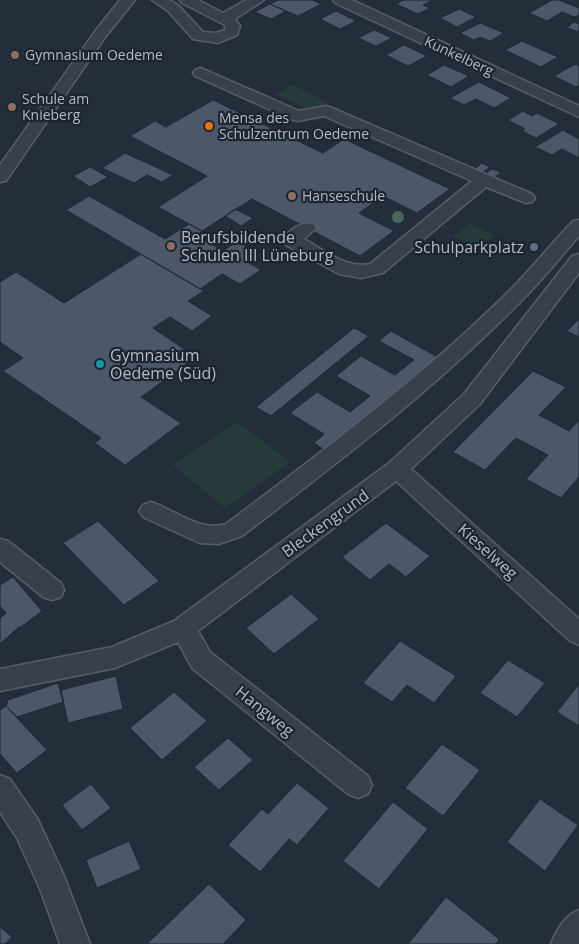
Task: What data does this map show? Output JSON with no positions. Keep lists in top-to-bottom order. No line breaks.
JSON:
{"streets":{"street":["Kunkelberg","Bleckengrund","Kieselweg","Hangweg"]},"crossings":[["Bleckengrund","Kieselweg"],["Bleckengrund","Hangweg"]],"places":["Gymnasium Oedeme","Schule am Knieberg","Mensa des Schulzentrum Oedeme","Hanseschule","Berufsbildende Schulen III Lüneburg","Schulparkplatz","Gymnasium Oedeme (Süd)"]}
